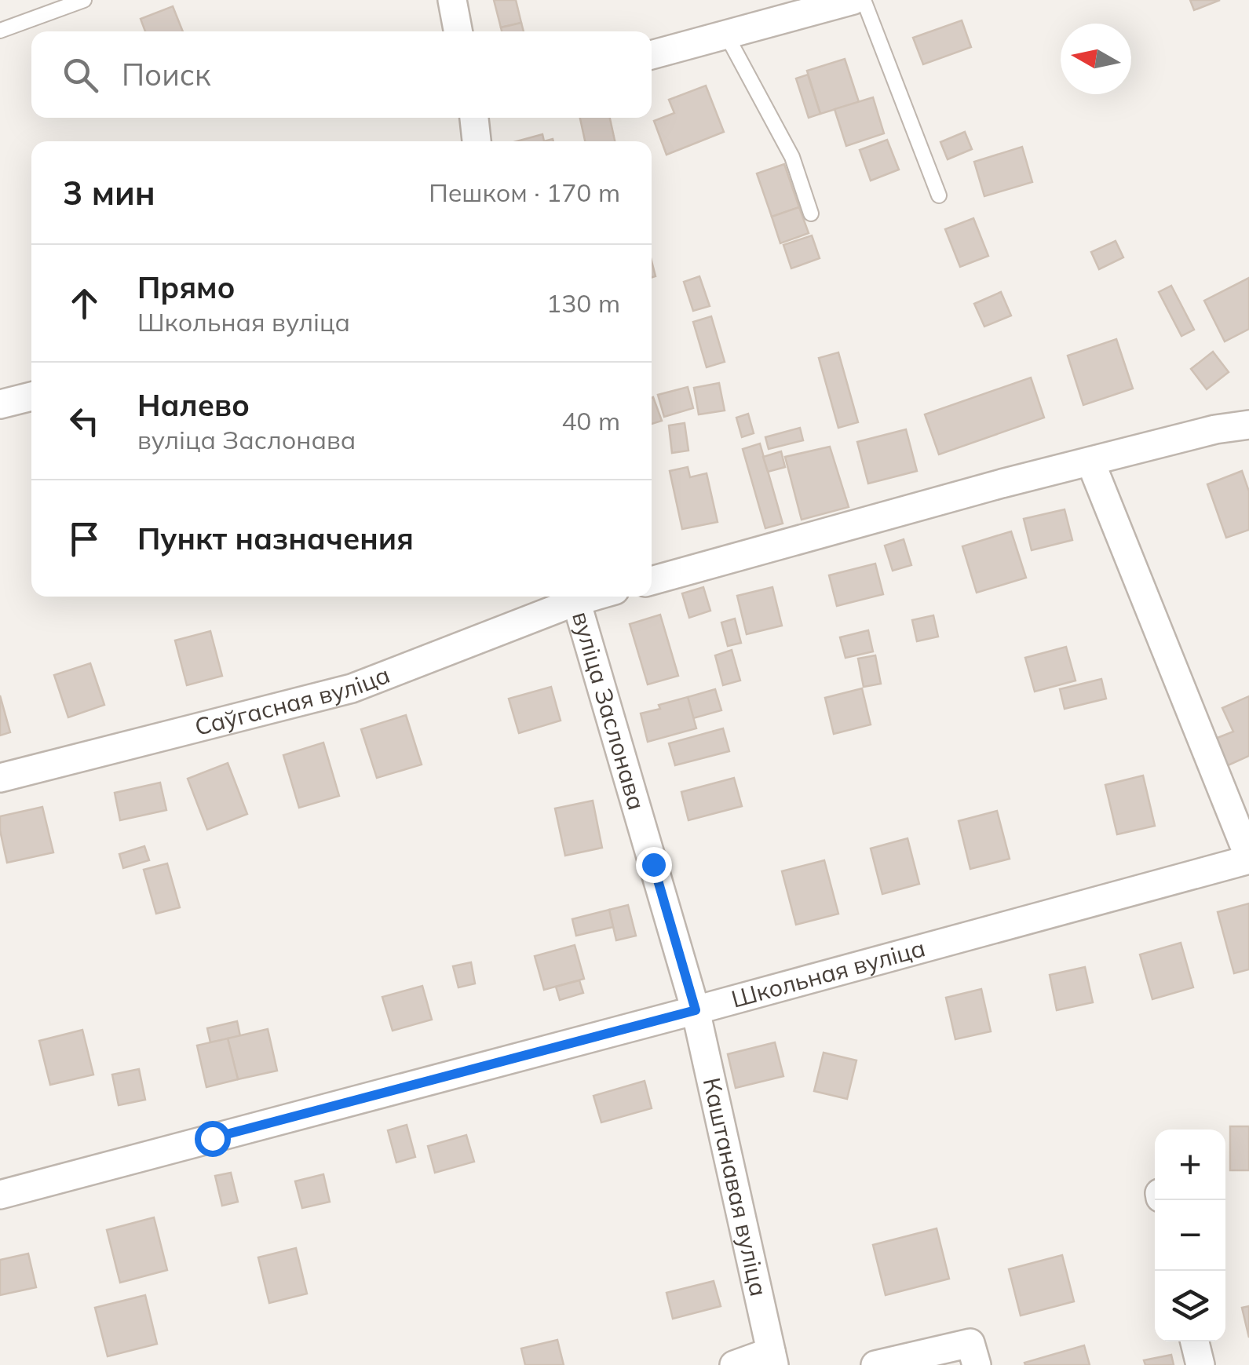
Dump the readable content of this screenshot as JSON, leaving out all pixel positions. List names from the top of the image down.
{
  "streets": {
    "street": [
      "Саўгасная вуліца",
      "вуліца Заслонава",
      "Школьная вуліца",
      "Каштанавая вуліца"
    ]
  },
  "crossings": [
    ["вуліца Заслонава", "Школьная вуліца"],
    ["вуліца Заслонава", "Каштанавая вуліца"],
    ["Школьная вуліца", "Каштанавая вуліца"]
  ],
  "north": "left",
  "page": {
    "search": "Поиск",
    "heading": ["3 мин", "Пешком · 170 m"],
    "list": [
      ["Прямо", "Школьная вуліца", "130 m"],
      ["Налево", "вуліца Заслонава", "40 m"],
      "Пункт назначения"
    ],
    "map_buttons": ["+", "−"]
  }
}
